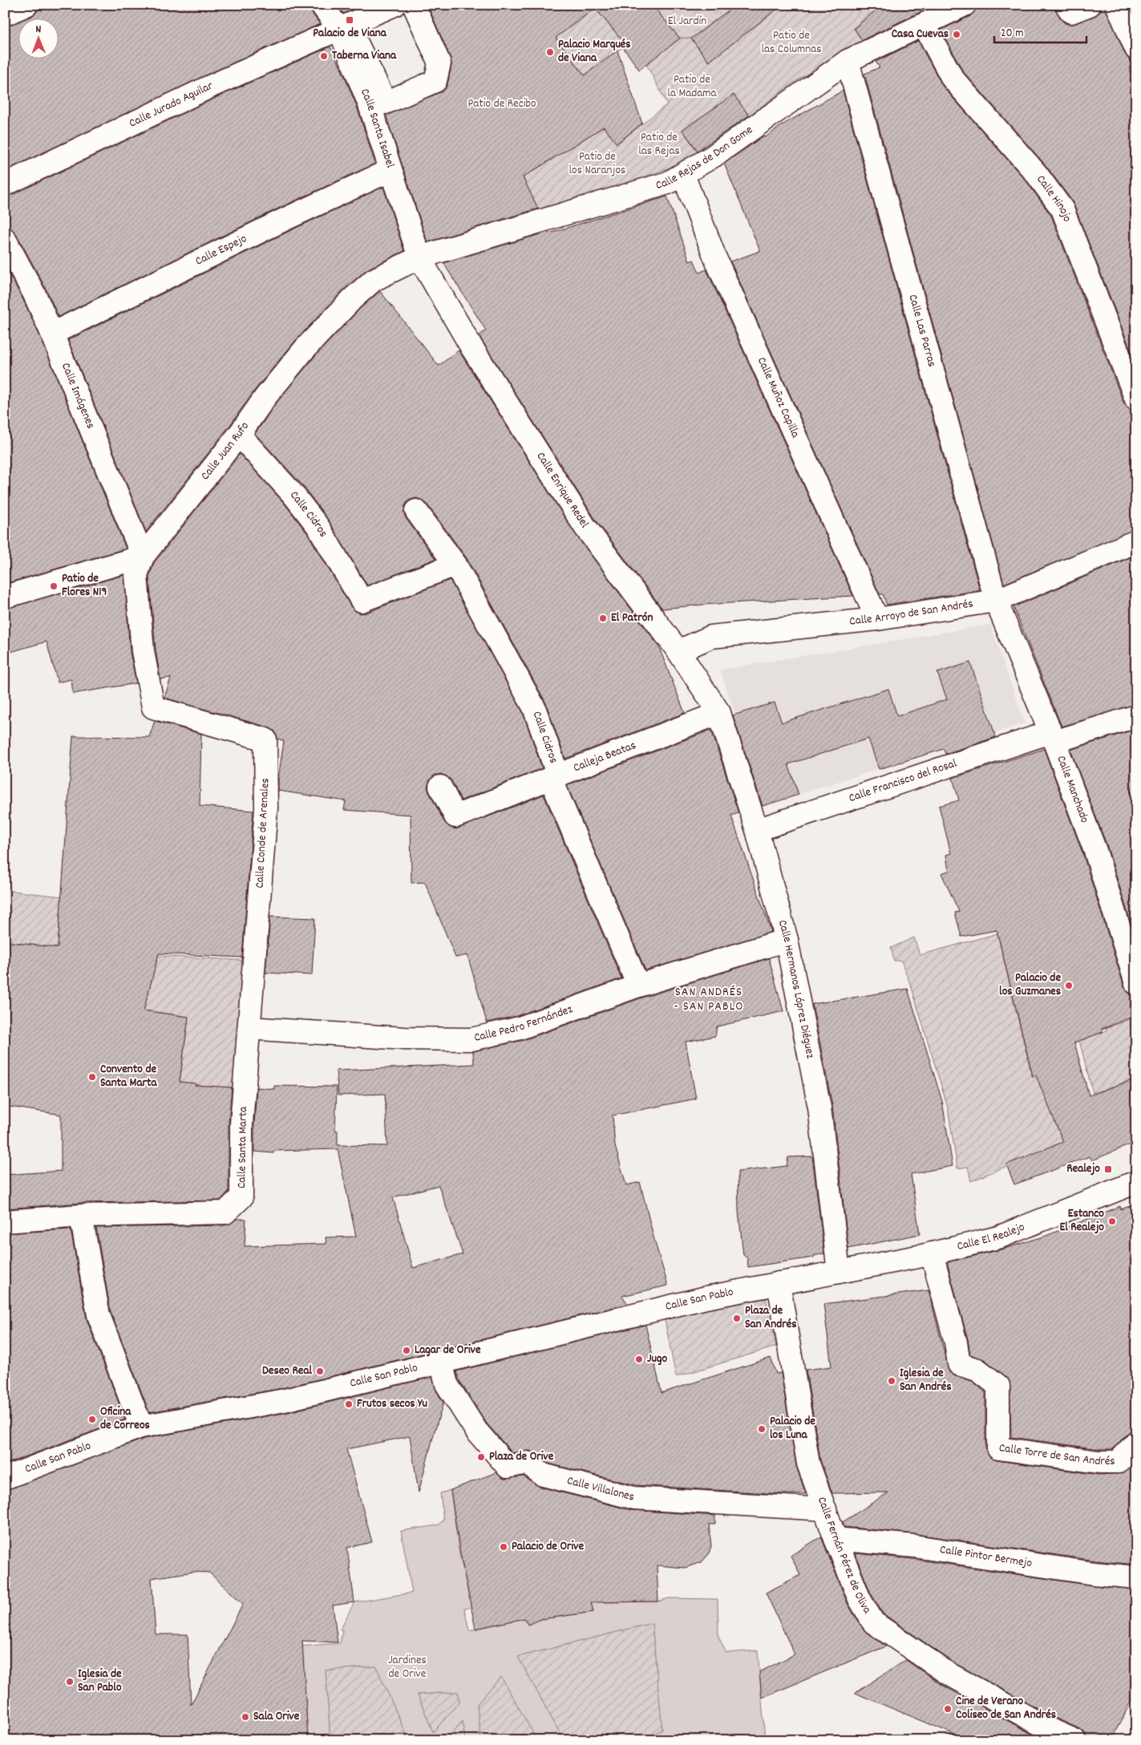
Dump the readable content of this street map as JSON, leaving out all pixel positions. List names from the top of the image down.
{
  "streets": {
    "street": [
      "Calle Jurado Aguilar",
      "Calle Santa Isabel",
      "Calle Rejas de Don Gome",
      "Calle Hinojo",
      "Calle Espejo",
      "Calle Las Parras",
      "Calle Imágenes",
      "Calle Muñoz Capilla",
      "Calle Juan Rufo",
      "Calle Enrique Redel",
      "Calle Cidros",
      "Calle Arroyo de San Andrés",
      "Calleja Beatas",
      "Calle Francisco del Rosal",
      "Calle Manchado",
      "Calle Conde de Arenales",
      "Calle Hermanos Lóprez Diéguez",
      "Calle Pedro Fernández",
      "Calle Santa Marta",
      "Calle El Realejo",
      "Calle San Pablo",
      "Calle Torre de San Andrés",
      "Calle Villalones",
      "Calle Fernán Pérez de Oliva",
      "Calle Pintor Bermejo"
    ]
  },
  "crossings": [
    ["Calle Jurado Aguilar", "Calle Santa Isabel"],
    ["Calle Santa Isabel", "Calle Rejas de Don Gome"],
    ["Calle Santa Isabel", "Calle Espejo"],
    ["Calle Santa Isabel", "Calle Juan Rufo"],
    ["Calle Santa Isabel", "Calle Enrique Redel"],
    ["Calle Rejas de Don Gome", "Calle Hinojo"],
    ["Calle Rejas de Don Gome", "Calle Las Parras"],
    ["Calle Rejas de Don Gome", "Calle Muñoz Capilla"],
    ["Calle Rejas de Don Gome", "Calle Juan Rufo"],
    ["Calle Rejas de Don Gome", "Calle Enrique Redel"],
    ["Calle Espejo", "Calle Imágenes"],
    ["Calle Las Parras", "Calle Arroyo de San Andrés"],
    ["Calle Las Parras", "Calle Manchado"],
    ["Calle Imágenes", "Calle Juan Rufo"],
    ["Calle Imágenes", "Calle Conde de Arenales"],
    ["Calle Muñoz Capilla", "Calle Arroyo de San Andrés"],
    ["Calle Juan Rufo", "Calle Enrique Redel"],
    ["Calle Juan Rufo", "Calle Cidros"],
    ["Calle Juan Rufo", "Calle Conde de Arenales"],
    ["Calle Enrique Redel", "Calle Arroyo de San Andrés"],
    ["Calle Enrique Redel", "Calleja Beatas"],
    ["Calle Enrique Redel", "Calle Hermanos Lóprez Diéguez"],
    ["Calle Cidros", "Calleja Beatas"],
    ["Calle Cidros", "Calle Pedro Fernández"],
    ["Calle Arroyo de San Andrés", "Calle Manchado"],
    ["Calleja Beatas", "Calle Hermanos Lóprez Diéguez"],
    ["Calle Francisco del Rosal", "Calle Manchado"],
    ["Calle Francisco del Rosal", "Calle Hermanos Lóprez Diéguez"],
    ["Calle Conde de Arenales", "Calle Pedro Fernández"],
    ["Calle Conde de Arenales", "Calle Santa Marta"],
    ["Calle Hermanos Lóprez Diéguez", "Calle Pedro Fernández"],
    ["Calle Hermanos Lóprez Diéguez", "Calle El Realejo"],
    ["Calle Hermanos Lóprez Diéguez", "Calle San Pablo"],
    ["Calle Pedro Fernández", "Calle Santa Marta"],
    ["Calle El Realejo", "Calle San Pablo"],
    ["Calle El Realejo", "Calle Torre de San Andrés"],
    ["Calle San Pablo", "Calle Villalones"],
    ["Calle San Pablo", "Calle Fernán Pérez de Oliva"],
    ["Calle Villalones", "Calle Fernán Pérez de Oliva"],
    ["Calle Fernán Pérez de Oliva", "Calle Pintor Bermejo"]
  ],
  "districts": ["SAN ANDRÉS - SAN PABLO"],
  "parks": [
    "El Jardín",
    "Patio de las Columnas",
    "Patio de la Madama",
    "Patio de Recibo",
    "Patio de las Rejas",
    "Patio de los Naranjos",
    "Jardines de Orive"
  ],
  "places": {
    "transit": ["Palacio de Viana", "Realejo"],
    "other": [
      "Casa Cuevas",
      "Palacio Marqués de Viana",
      "Taberna Viana",
      "Patio de Flores N19",
      "El Patrón",
      "Palacio de los Guzmanes",
      "Convento de Santa Marta",
      "Estanco El Realejo",
      "Plaza de San Andrés",
      "Lagar de Orive",
      "Jugo",
      "Deseo Real",
      "Iglesia de San Andrés",
      "Frutos secos Yu",
      "Oficina de Correos",
      "Palacio de los Luna",
      "Plaza de Orive",
      "Palacio de Orive",
      "Iglesia de San Pablo",
      "Cine de Verano Coliseo de San Andrés",
      "Sala Orive"
    ]
  },
  "scale_bar": "20 m",
  "north": "top"
}
